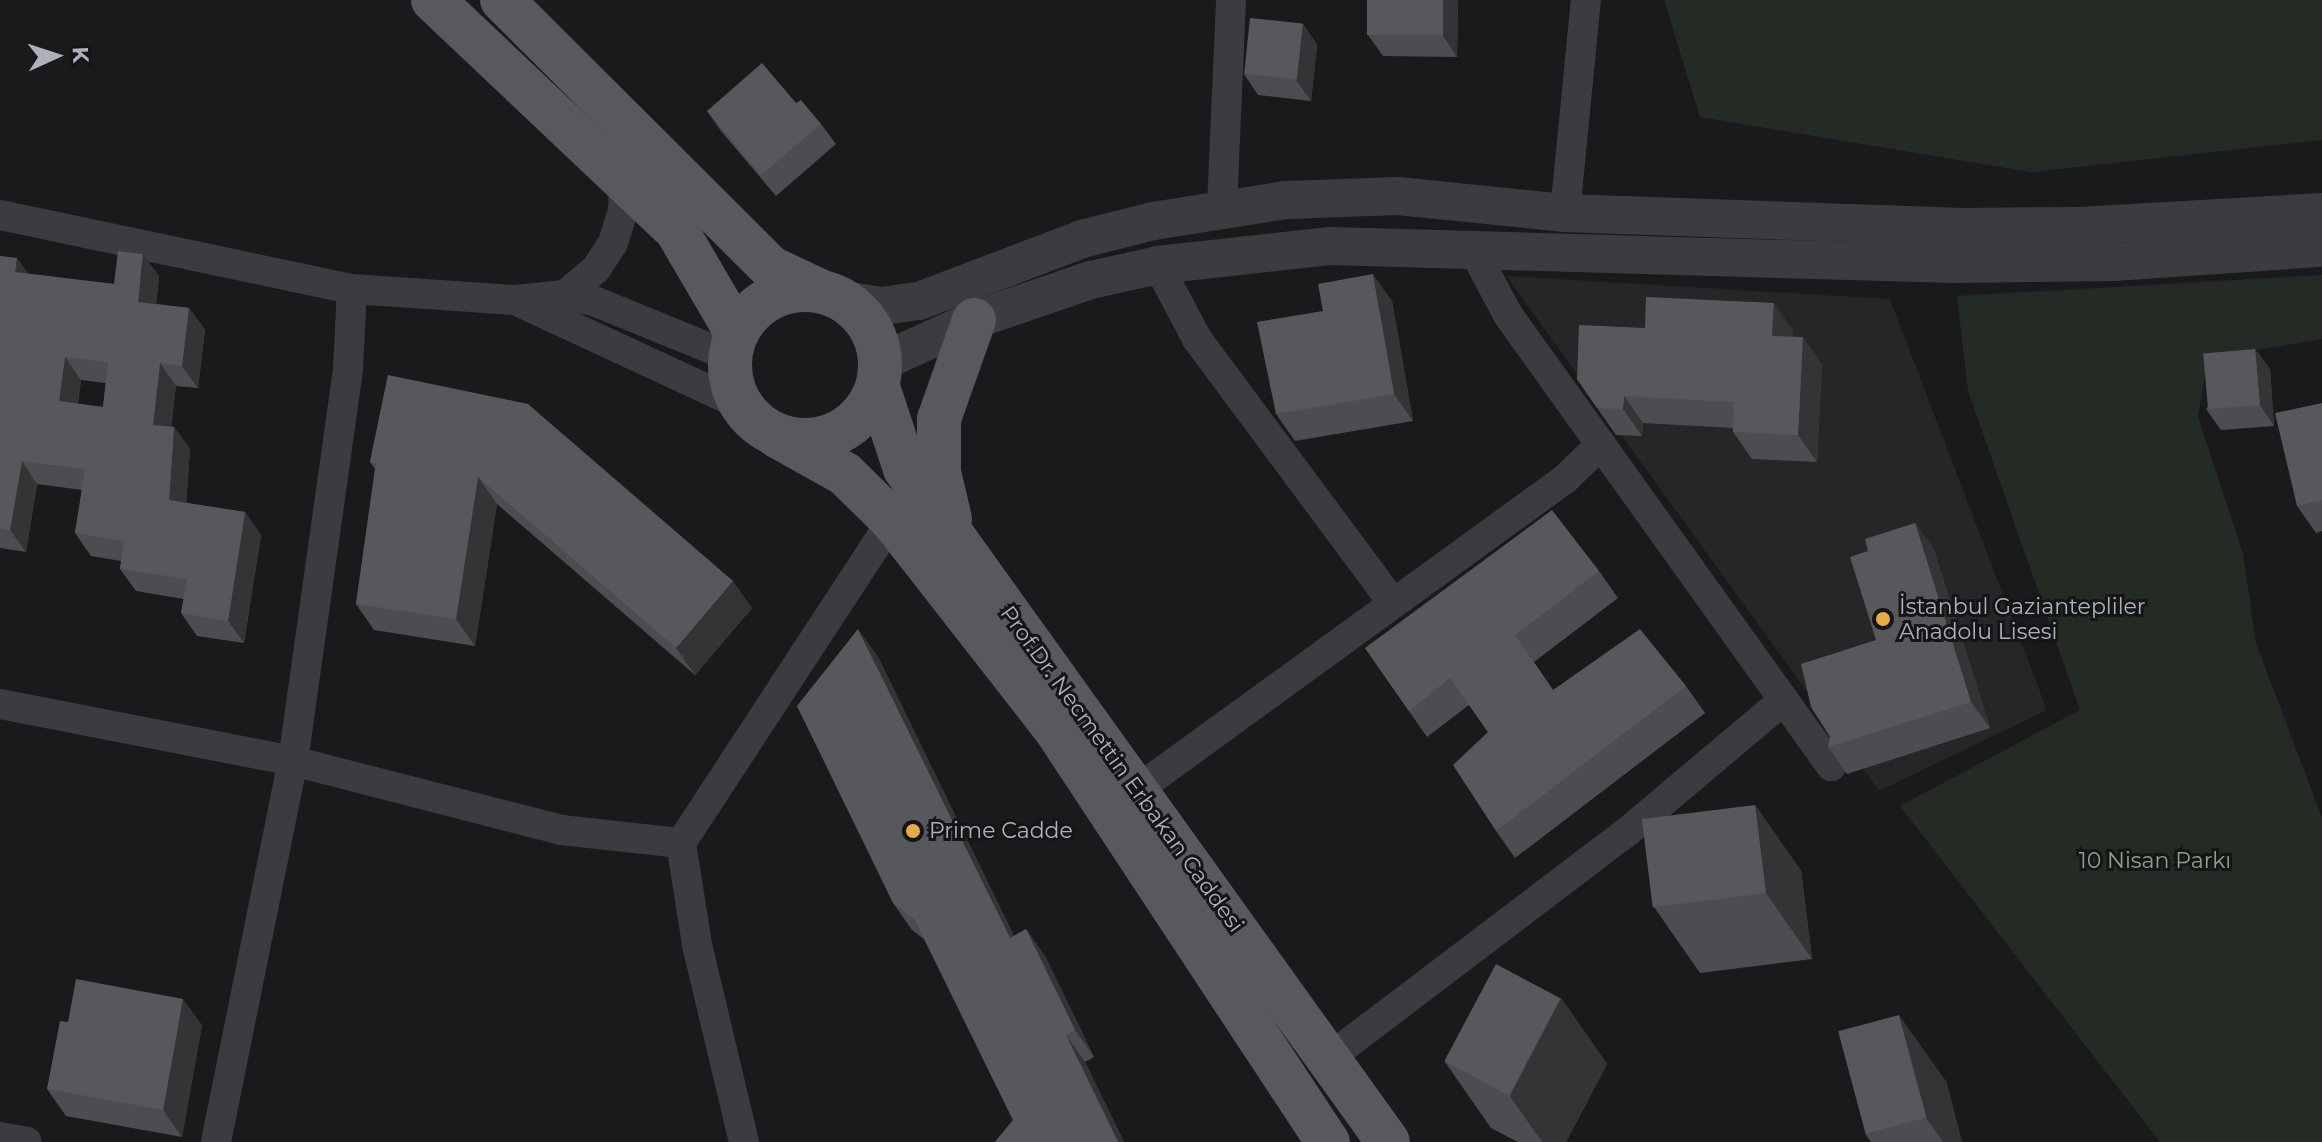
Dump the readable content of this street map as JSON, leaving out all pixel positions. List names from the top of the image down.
{
  "streets": {
    "main road": ["Prof.Dr. Necmettin Erbakan Caddesi"]
  },
  "parks": ["10 Nisan Parkı"],
  "places": ["İstanbul Gaziantepliler Anadolu Lisesi", "Prime Cadde"],
  "north": "right"
}
